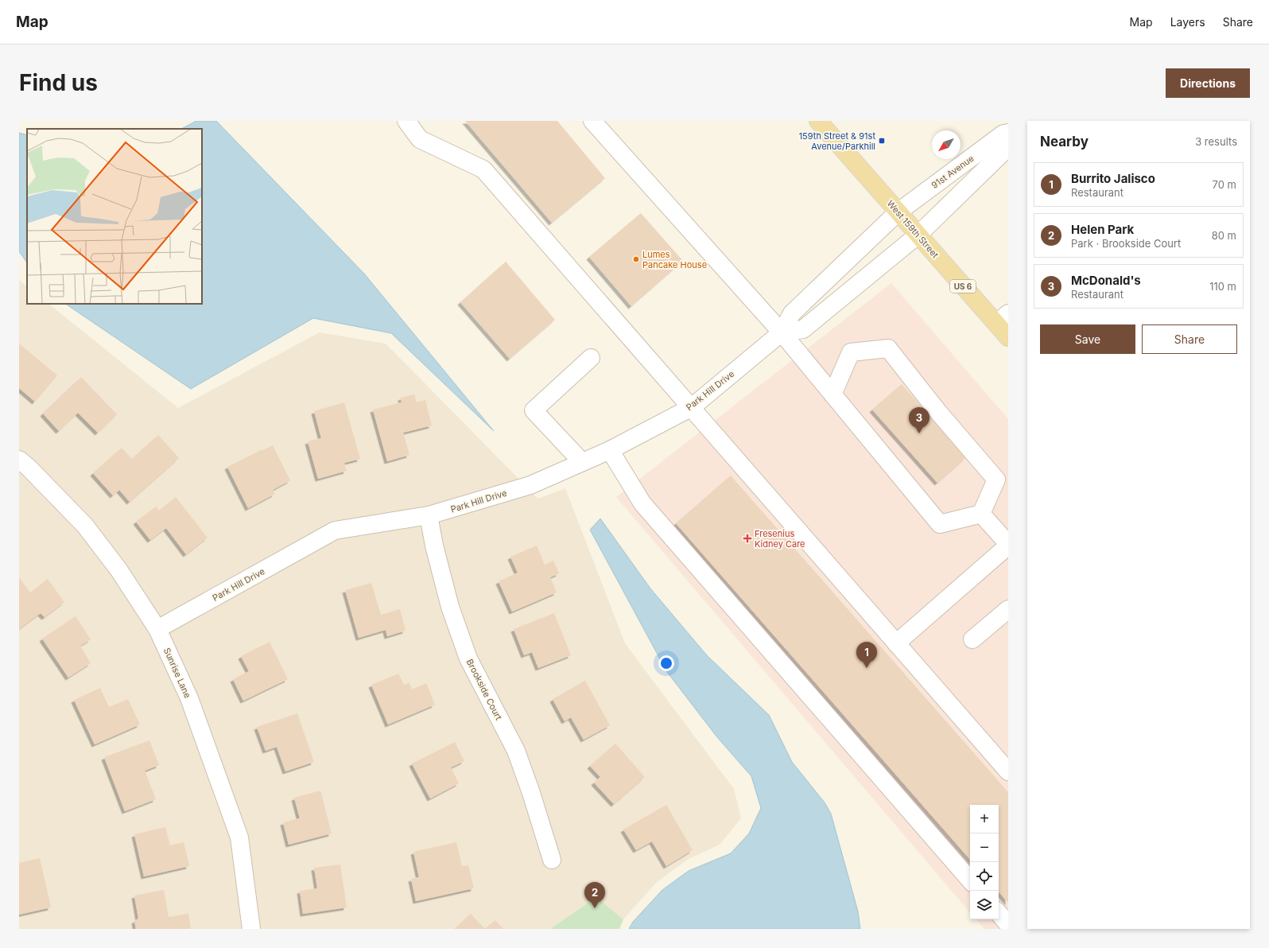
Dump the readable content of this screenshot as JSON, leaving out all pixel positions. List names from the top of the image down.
{
  "streets": {
    "main road": ["West 159th Street", "US 6"],
    "street": [
      "91st Avenue",
      "Park Hill Drive",
      "Sunrise Lane",
      "Brookside Court"
    ]
  },
  "crossings": [
    ["91st Avenue", "West 159th Street"],
    ["91st Avenue", "Park Hill Drive"],
    ["West 159th Street", "Park Hill Drive"],
    ["Park Hill Drive", "Sunrise Lane"],
    ["Park Hill Drive", "Brookside Court"]
  ],
  "places": {
    "transit": ["159th Street & 91st Avenue/Parkhill"],
    "other": ["Lumes Pancake House"],
    "health": ["Fresenius Kidney Care"]
  },
  "north": "bottom left",
  "page": {
    "header": "Map",
    "nav": ["Map", "Layers", "Share"],
    "buttons": [
      "Directions",
      ["Save", "Share"]
    ],
    "title": "Find us",
    "heading": ["Nearby", "3 results"],
    "list": [
      {
        "mark": "1",
        "name": "Burrito Jalisco",
        "note": "Restaurant",
        "value": "70 m"
      },
      {
        "mark": "2",
        "name": "Helen Park",
        "note": "Park · Brookside Court",
        "value": "80 m"
      },
      {
        "mark": "3",
        "name": "McDonald's",
        "note": "Restaurant",
        "value": "110 m"
      }
    ],
    "pins": ["3", "1", "2"],
    "map_buttons": ["+", "−"]
  }
}
